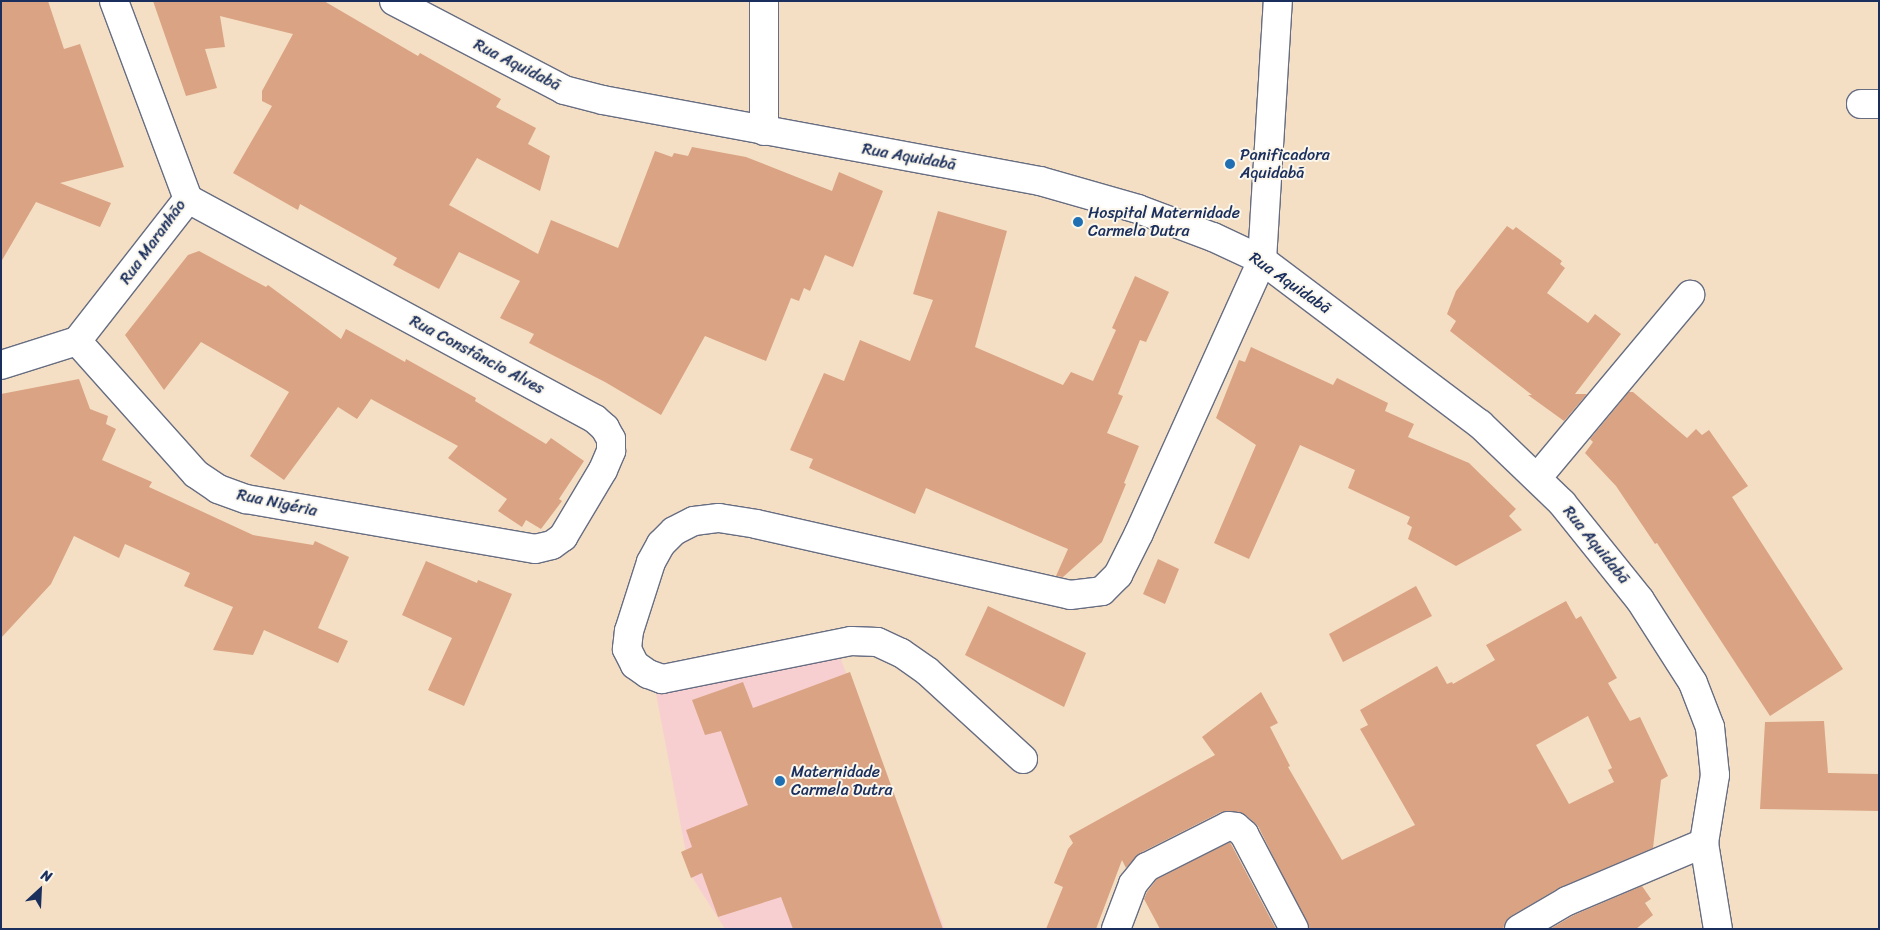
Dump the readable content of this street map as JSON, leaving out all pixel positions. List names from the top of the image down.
{
  "streets": {
    "street": [
      "Rua Aquidabã",
      "Rua Maranhão",
      "Rua Constâncio Alves",
      "Rua Nigéria"
    ]
  },
  "crossings": [
    ["Rua Maranhão", "Rua Constâncio Alves"],
    ["Rua Maranhão", "Rua Nigéria"],
    ["Rua Constâncio Alves", "Rua Nigéria"]
  ],
  "places": ["Panificadora Aquidabã", "Hospital Maternidade Carmela Dutra", "Maternidade Carmela Dutra"],
  "north": "top right"
}
